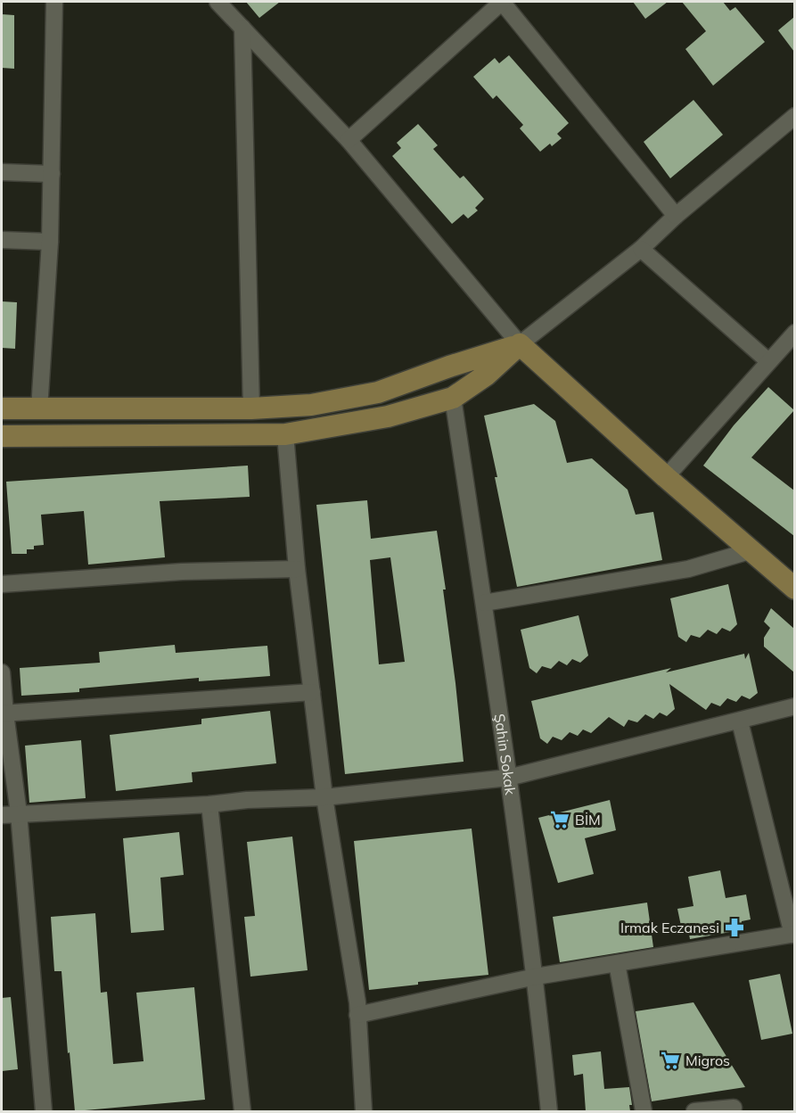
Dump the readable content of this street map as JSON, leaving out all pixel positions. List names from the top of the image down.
{
  "streets": {
    "street": ["Şahin Sokak"]
  },
  "places": {
    "supermarket": ["BİM", "Migros"],
    "pharmacy": ["Irmak Eczanesi"]
  }
}
